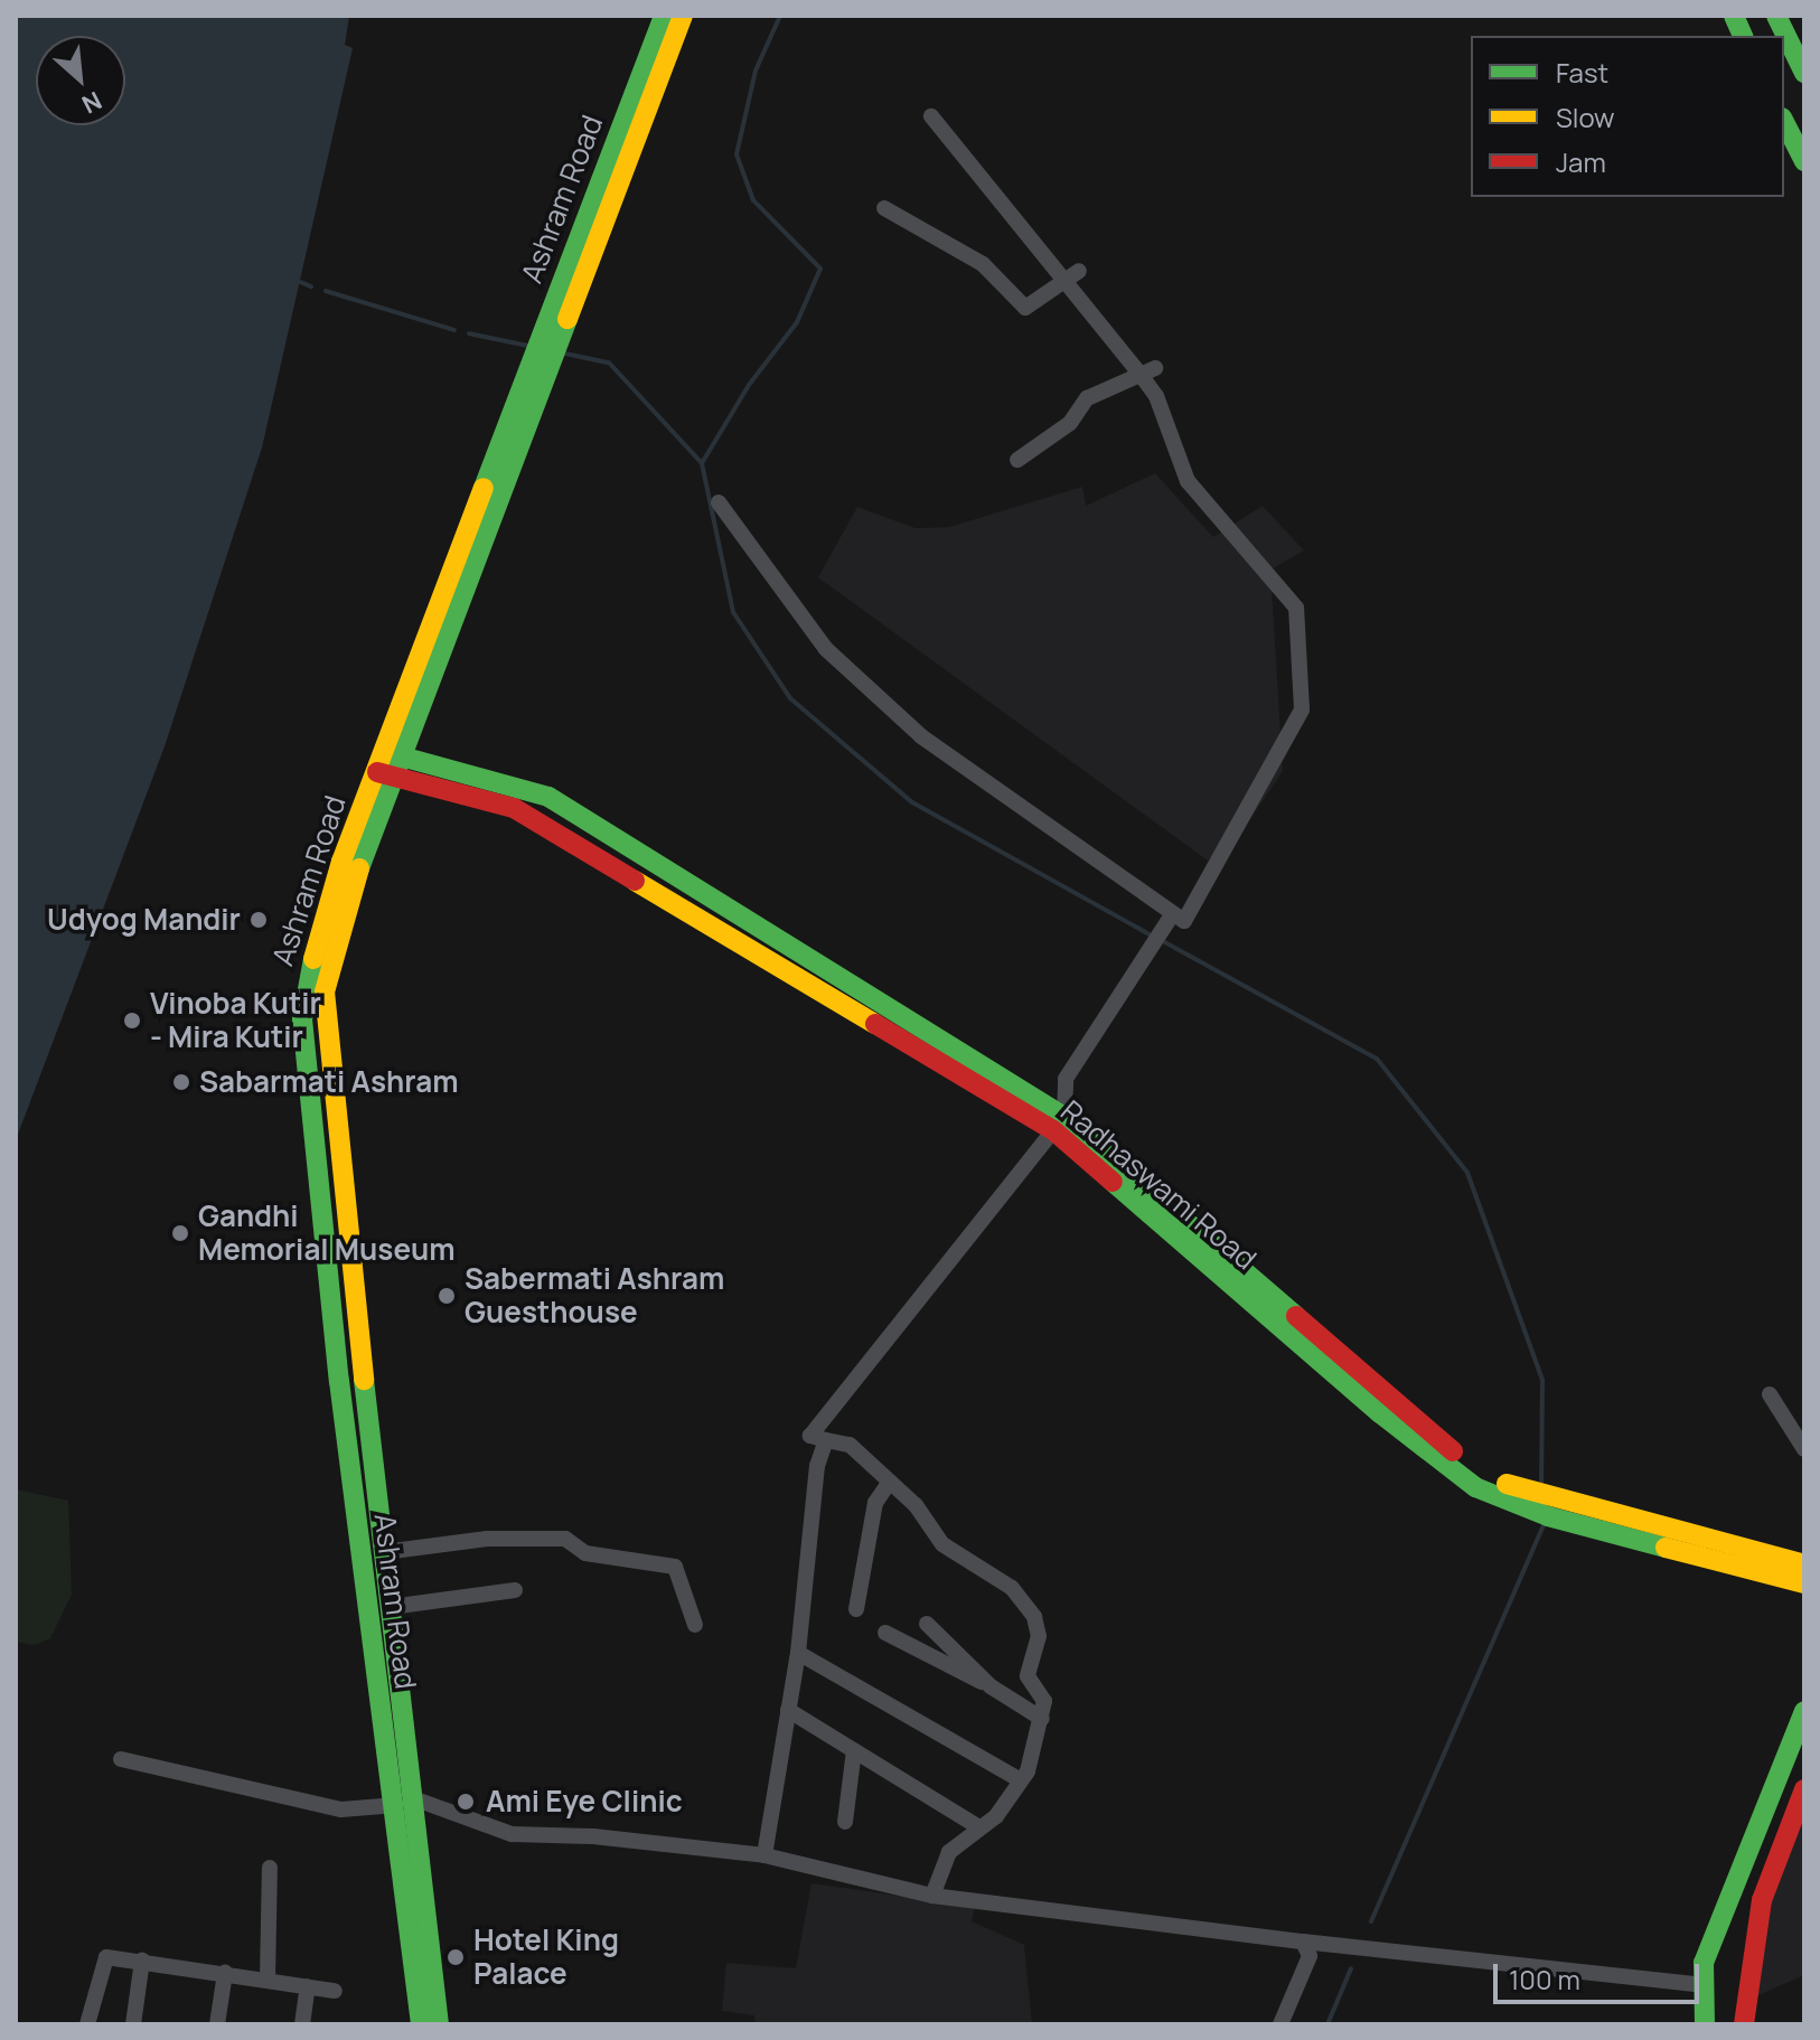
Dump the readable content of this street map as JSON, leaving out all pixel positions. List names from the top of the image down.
{
  "streets": {
    "main road": ["Ashram Road", "Radhaswami Road"]
  },
  "crossings": [
    ["Ashram Road", "Radhaswami Road"]
  ],
  "places": [
    "Udyog Mandir",
    "Vinoba Kutir - Mira Kutir",
    "Sabarmati Ashram",
    "Gandhi Memorial Museum",
    "Sabermati Ashram Guesthouse",
    "Ami Eye Clinic",
    "Hotel King Palace"
  ],
  "legend": ["Fast", "Slow", "Jam"],
  "scale_bar": "100 m",
  "north": "bottom right"
}
